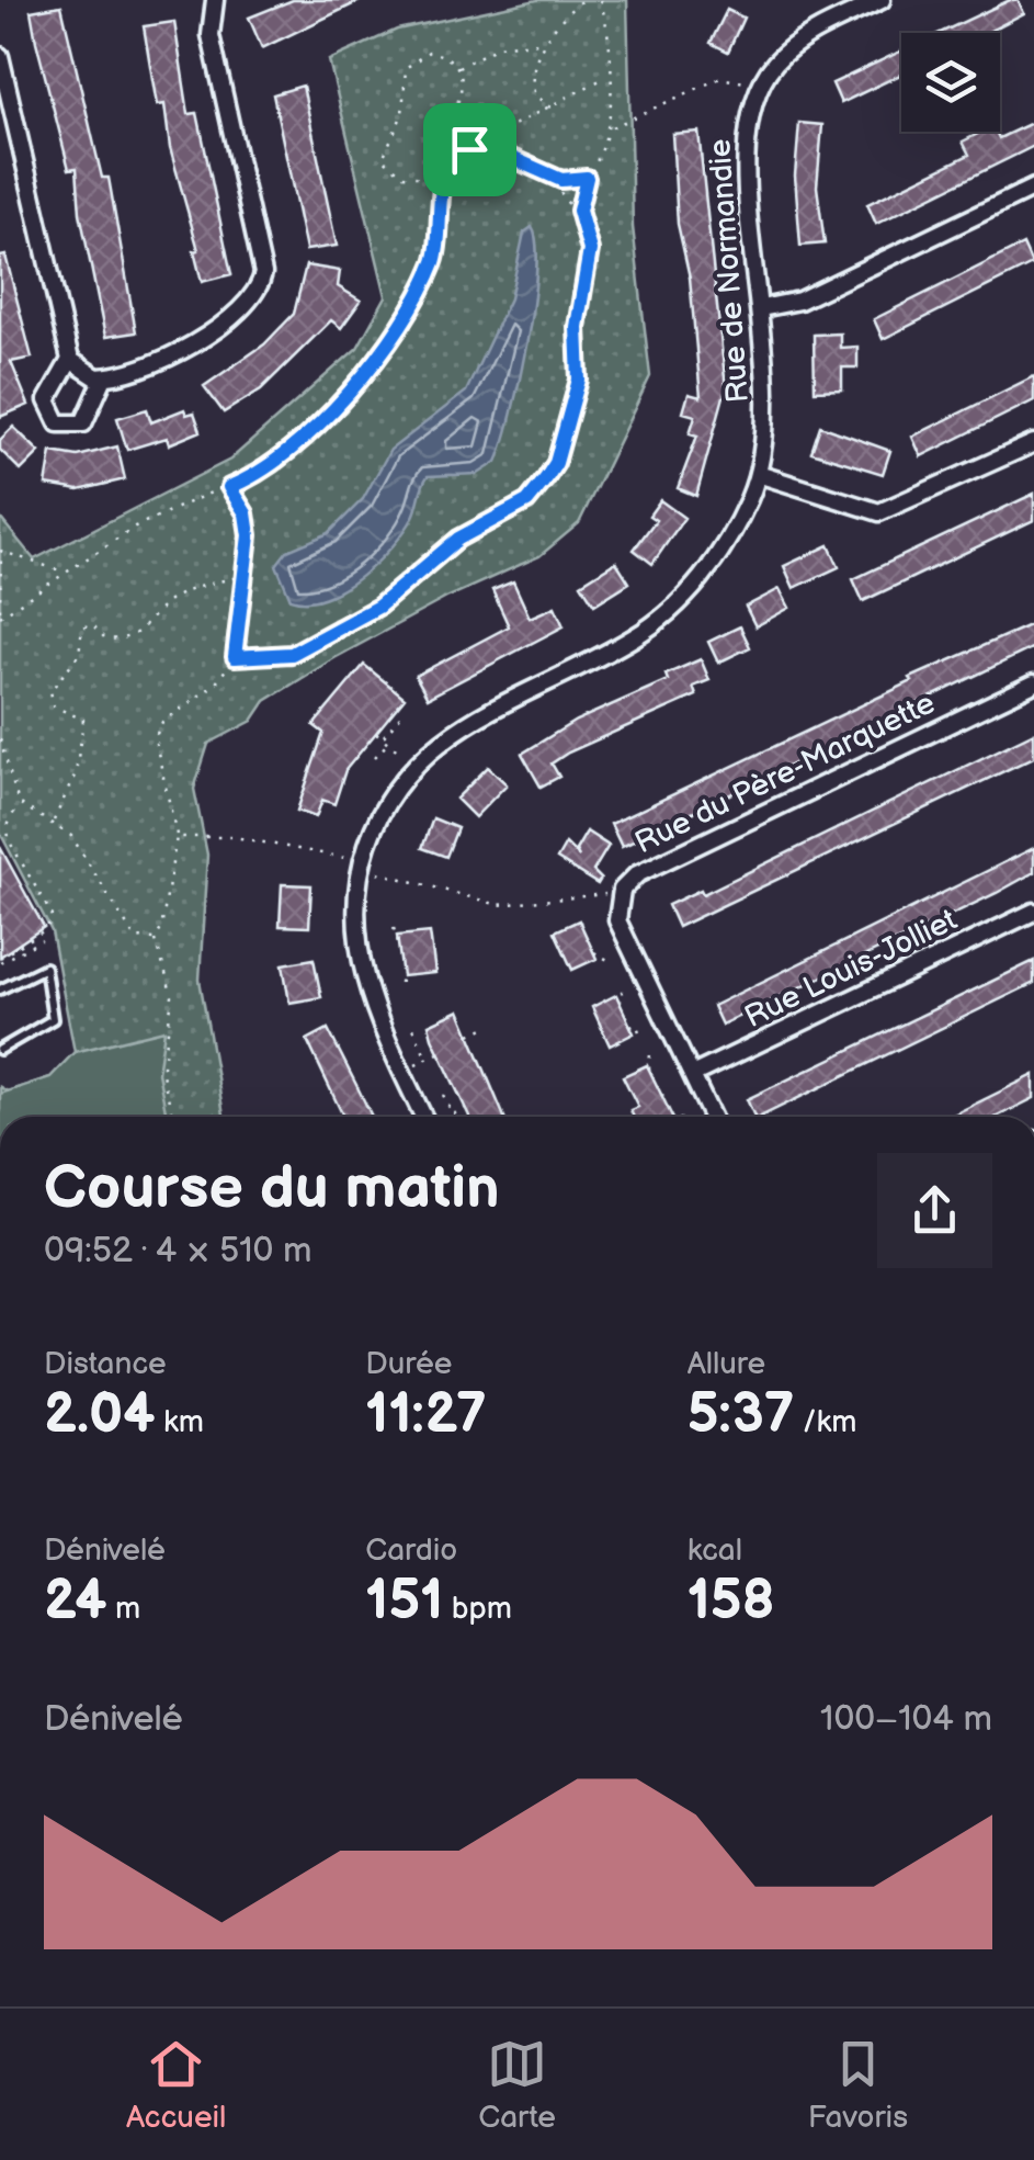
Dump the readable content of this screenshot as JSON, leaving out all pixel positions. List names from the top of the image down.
{
  "streets": {
    "street": ["Rue de Normandie", "Rue du Père-Marquette", "Rue Louis-Jolliet"]
  },
  "crossings": [
    ["Rue du Père-Marquette", "Rue Louis-Jolliet"]
  ],
  "page": {
    "heading": ["Course du matin", "09:52 · 4 × 510 m"],
    "stats": [
      ["Distance", "2.04 km"],
      ["Durée", "11:27"],
      ["Allure", "5:37 /km"],
      ["Dénivelé", "24 m"],
      ["Cardio", "151 bpm"],
      ["kcal", "158"]
    ],
    "chart": ["Dénivelé", "100–104 m"],
    "tabs": ["Accueil", "Carte", "Favoris"]
  }
}
